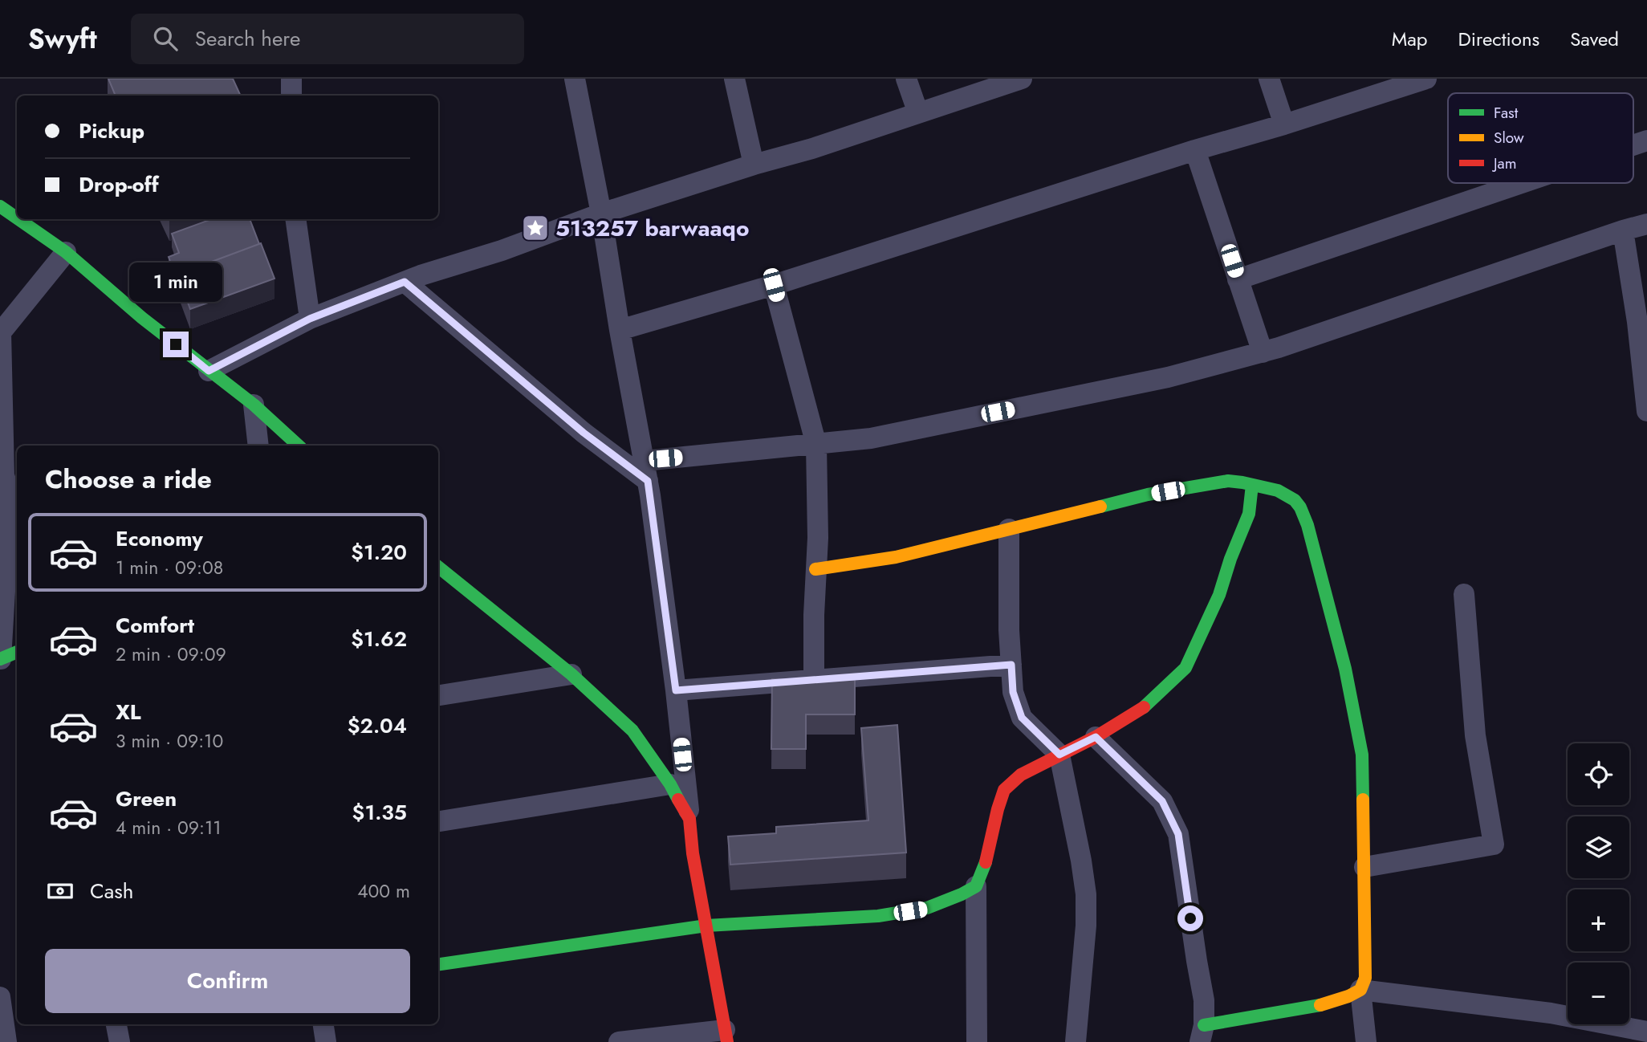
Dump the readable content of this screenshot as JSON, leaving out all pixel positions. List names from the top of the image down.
{
  "places": {
    "place": ["513257 barwaaqo"]
  },
  "legend": ["Fast", "Slow", "Jam"],
  "page": {
    "header": "Swyft",
    "search": "Search here",
    "nav": ["Map", "Directions", "Saved"],
    "banner": ["Pickup", "Drop-off"],
    "bubble": "1 min",
    "heading": "Choose a ride",
    "list": [
      {
        "name": "Economy",
        "note": "1 min · 09:08",
        "value": "$1.20"
      },
      {
        "name": "Comfort",
        "note": "2 min · 09:09",
        "value": "$1.62"
      },
      {
        "name": "XL",
        "note": "3 min · 09:10",
        "value": "$2.04"
      },
      {
        "name": "Green",
        "note": "4 min · 09:11",
        "value": "$1.35"
      }
    ],
    "map_buttons": ["+", "−"],
    "pay": ["Cash", "400 m"],
    "buttons": "Confirm"
  }
}
